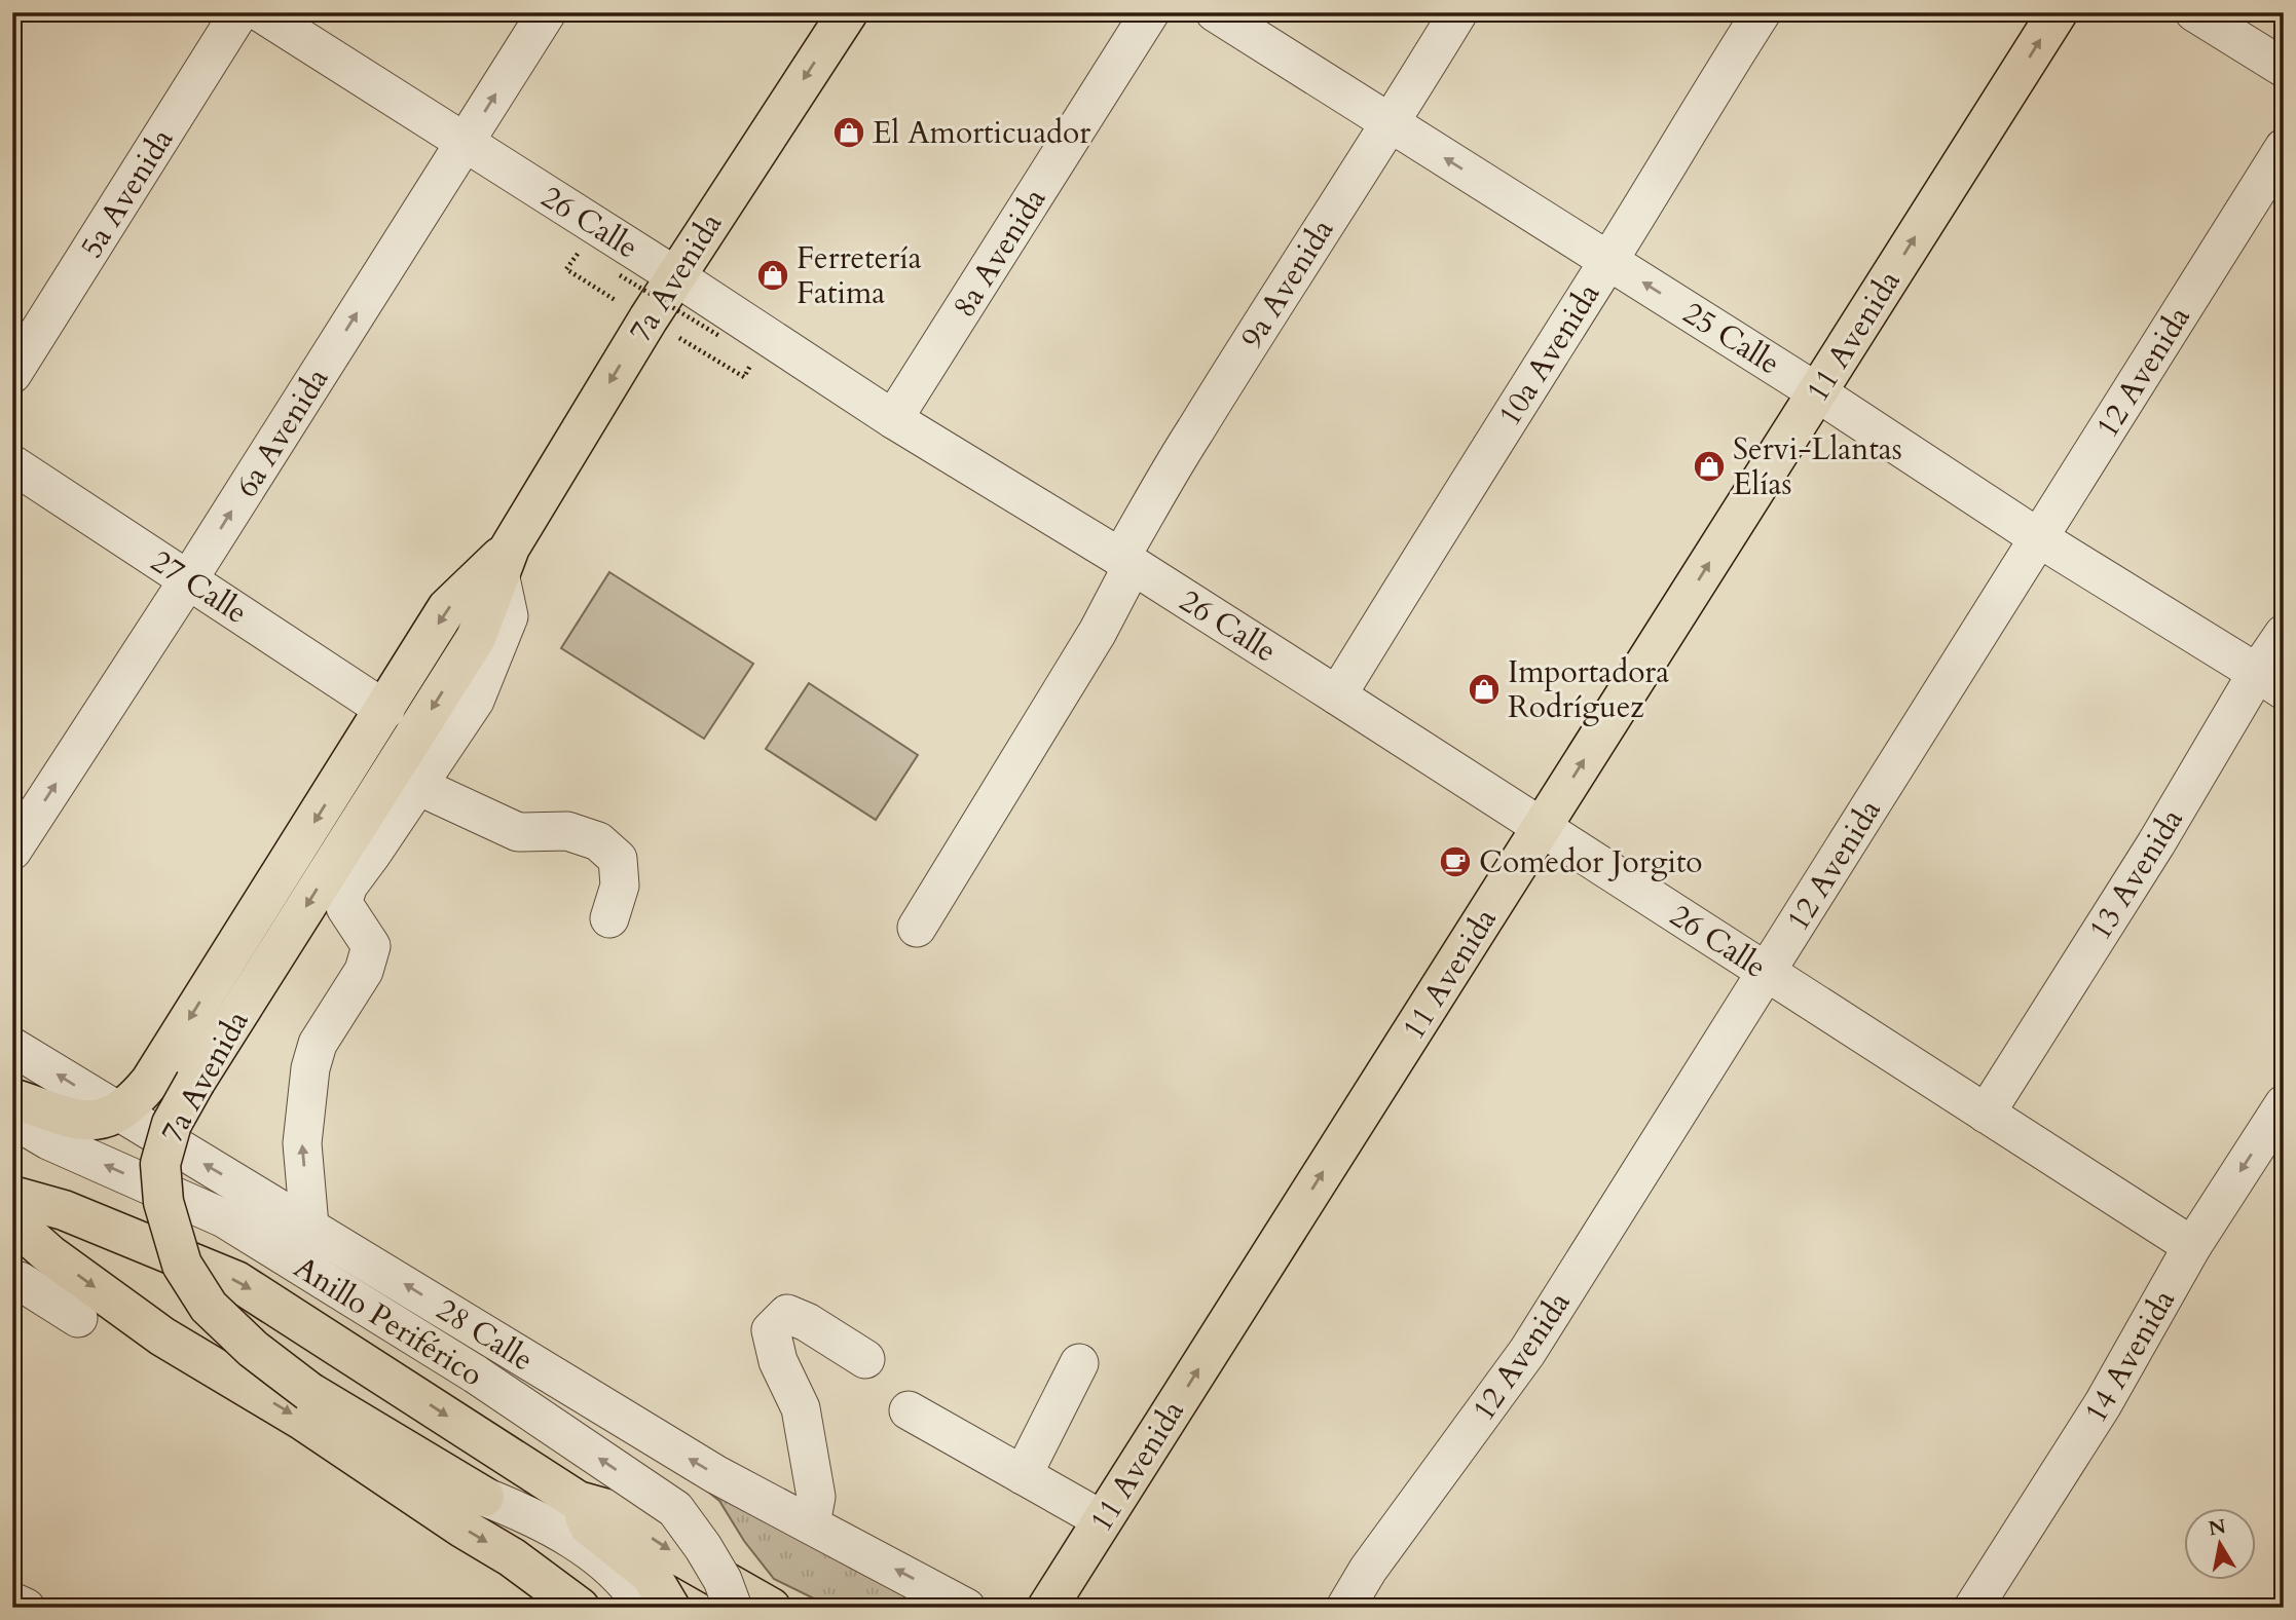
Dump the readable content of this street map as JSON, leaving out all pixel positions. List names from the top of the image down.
{
  "streets": {
    "main road": ["7a Avenida", "11 Avenida", "Anillo Periférico"],
    "street": [
      "5a Avenida",
      "26 Calle",
      "8a Avenida",
      "9a Avenida",
      "25 Calle",
      "10a Avenida",
      "12 Avenida",
      "6a Avenida",
      "27 Calle",
      "13 Avenida",
      "28 Calle",
      "14 Avenida"
    ]
  },
  "crossings": [
    ["26 Calle", "8a Avenida"],
    ["26 Calle", "7a Avenida"],
    ["26 Calle", "9a Avenida"],
    ["26 Calle", "11 Avenida"],
    ["26 Calle", "10a Avenida"],
    ["26 Calle", "12 Avenida"],
    ["26 Calle", "6a Avenida"],
    ["26 Calle", "13 Avenida"],
    ["26 Calle", "14 Avenida"],
    ["7a Avenida", "27 Calle"],
    ["7a Avenida", "28 Calle"],
    ["9a Avenida", "25 Calle"],
    ["11 Avenida", "25 Calle"],
    ["25 Calle", "10a Avenida"],
    ["25 Calle", "12 Avenida"],
    ["25 Calle", "13 Avenida"],
    ["6a Avenida", "27 Calle"]
  ],
  "one_way": [
    "7a Avenida",
    "11 Avenida",
    "25 Calle",
    "6a Avenida"
  ],
  "places": {
    "shop": [
      "El Amorticuador",
      "Ferretería Fatima",
      "Servi-Llantas Elías",
      "Importadora Rodríguez"
    ],
    "cafe": ["Comedor Jorgito"]
  },
  "north": "top"
}
